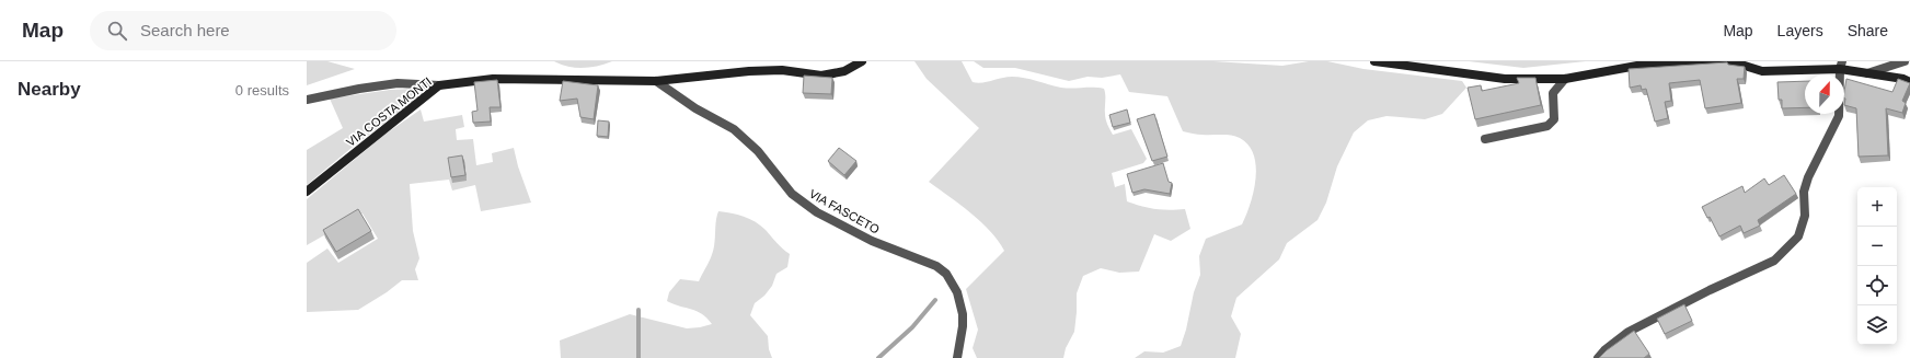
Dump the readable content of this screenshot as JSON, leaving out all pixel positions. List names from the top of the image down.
{
  "streets": {
    "street": ["VIA COSTA MONTI", "VIA FASCETO"]
  },
  "crossings": [
    ["VIA COSTA MONTI", "VIA FASCETO"]
  ],
  "north": "top",
  "page": {
    "header": "Map",
    "search": "Search here",
    "nav": ["Map", "Layers", "Share"],
    "heading": ["Nearby", "0 results"],
    "map_buttons": ["+", "−"]
  }
}
